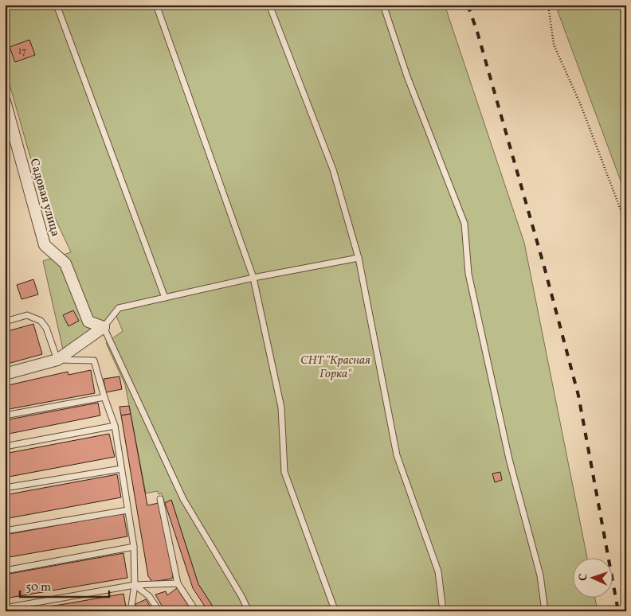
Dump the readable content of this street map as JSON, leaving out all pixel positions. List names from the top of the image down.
{
  "streets": {
    "street": ["Садовая улица"]
  },
  "parks": ["СНТ \"Красная Горка\""],
  "house_numbers": ["17"],
  "scale_bar": "50 m",
  "north": "left"
}
